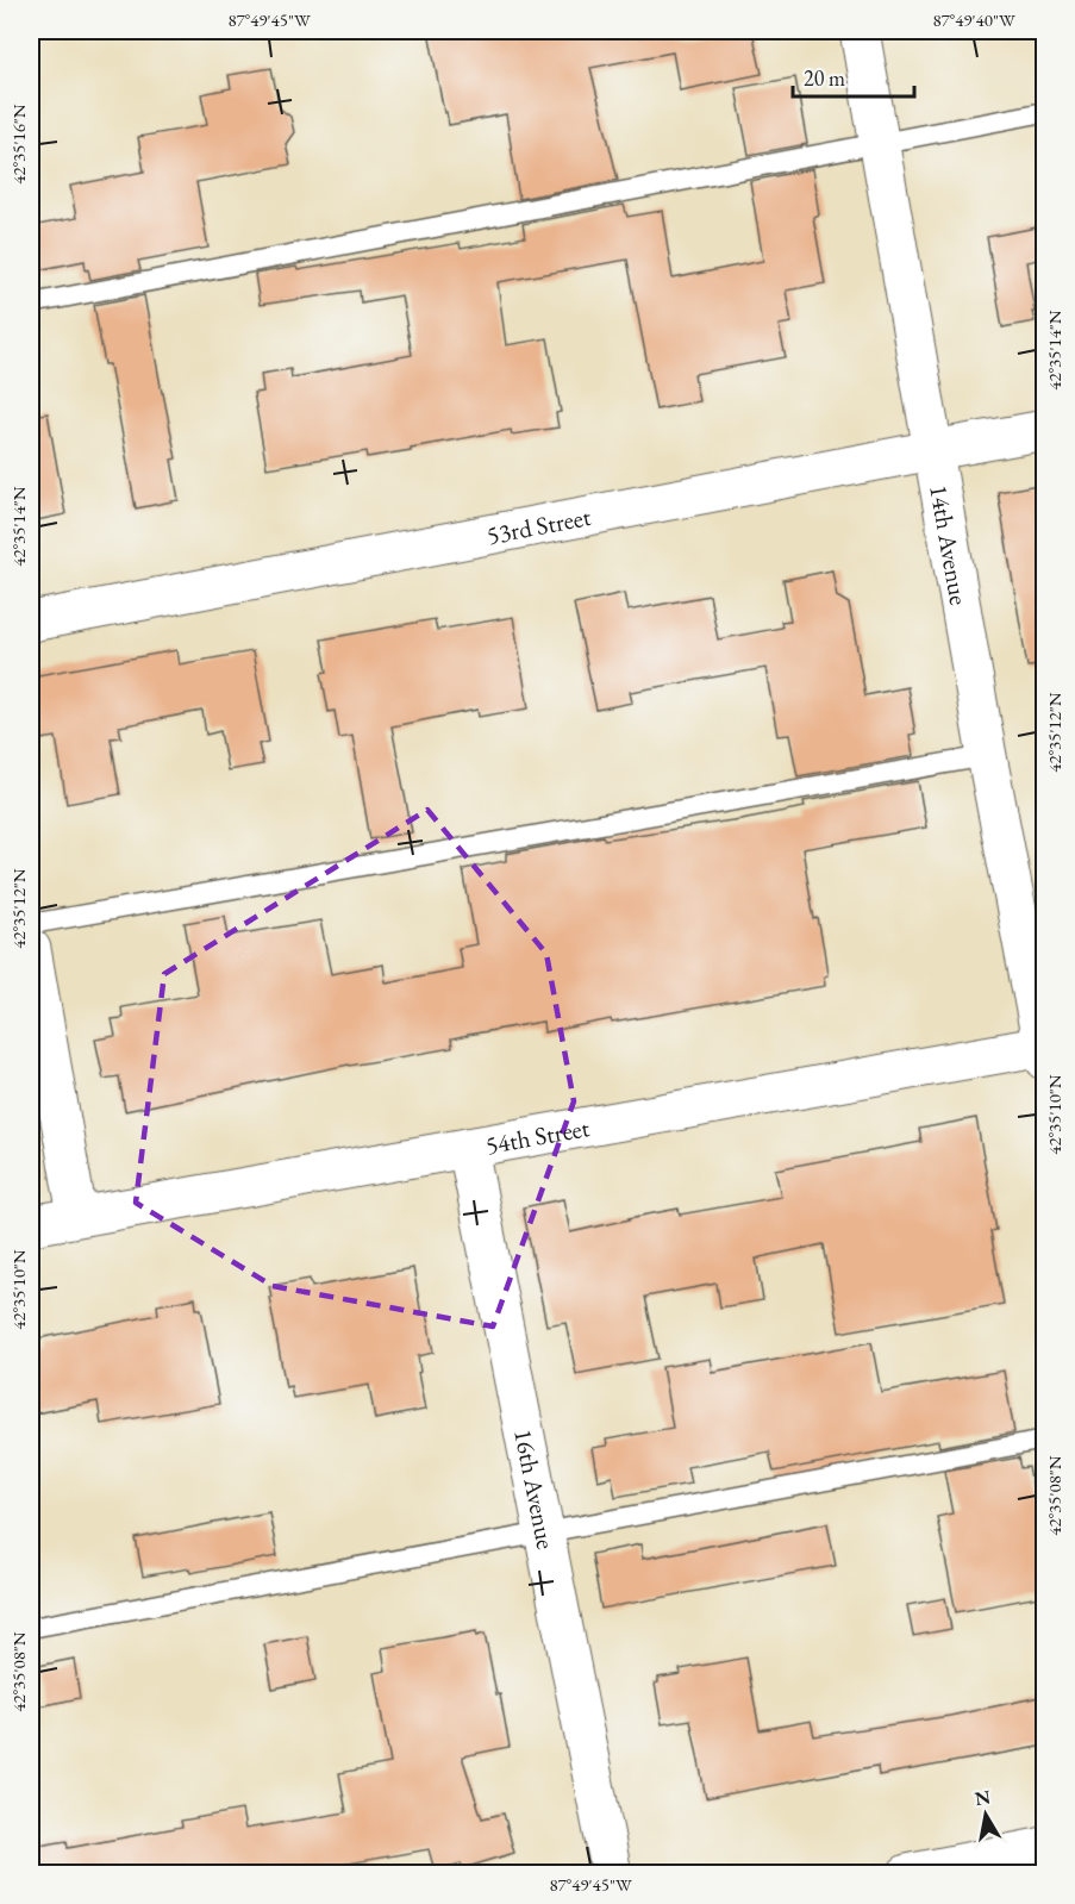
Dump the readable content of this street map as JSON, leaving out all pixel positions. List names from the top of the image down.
{
  "streets": {
    "street": [
      "53rd Street",
      "14th Avenue",
      "54th Street",
      "16th Avenue"
    ]
  },
  "crossings": [
    ["53rd Street", "14th Avenue"],
    ["14th Avenue", "54th Street"],
    ["54th Street", "16th Avenue"]
  ],
  "scale_bar": "20 m",
  "north": "top",
  "coordinates": [
    "87°49'45\"W",
    "87°49'40\"W",
    "42°35'16\"N",
    "42°35'14\"N",
    "42°35'12\"N",
    "42°35'10\"N",
    "42°35'08\"N"
  ]
}
